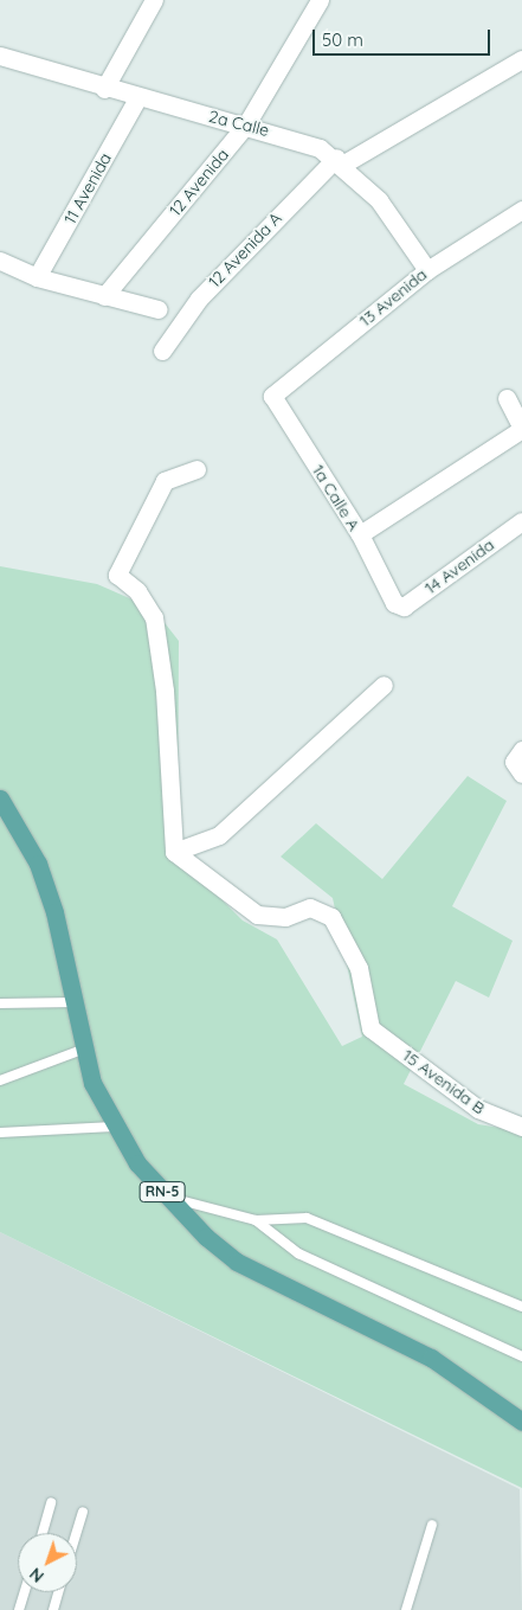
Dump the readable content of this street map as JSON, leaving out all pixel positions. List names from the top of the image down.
{
  "streets": {
    "main road": ["RN-5"],
    "street": [
      "2a Calle",
      "12 Avenida",
      "11 Avenida",
      "12 Avenida A",
      "13 Avenida",
      "1a Calle A",
      "14 Avenida",
      "15 Avenida B"
    ]
  },
  "crossings": [
    ["2a Calle", "12 Avenida"],
    ["2a Calle", "11 Avenida"],
    ["2a Calle", "12 Avenida A"],
    ["2a Calle", "13 Avenida"],
    ["13 Avenida", "1a Calle A"],
    ["1a Calle A", "14 Avenida"]
  ],
  "scale_bar": "50 m",
  "north": "bottom left"
}
